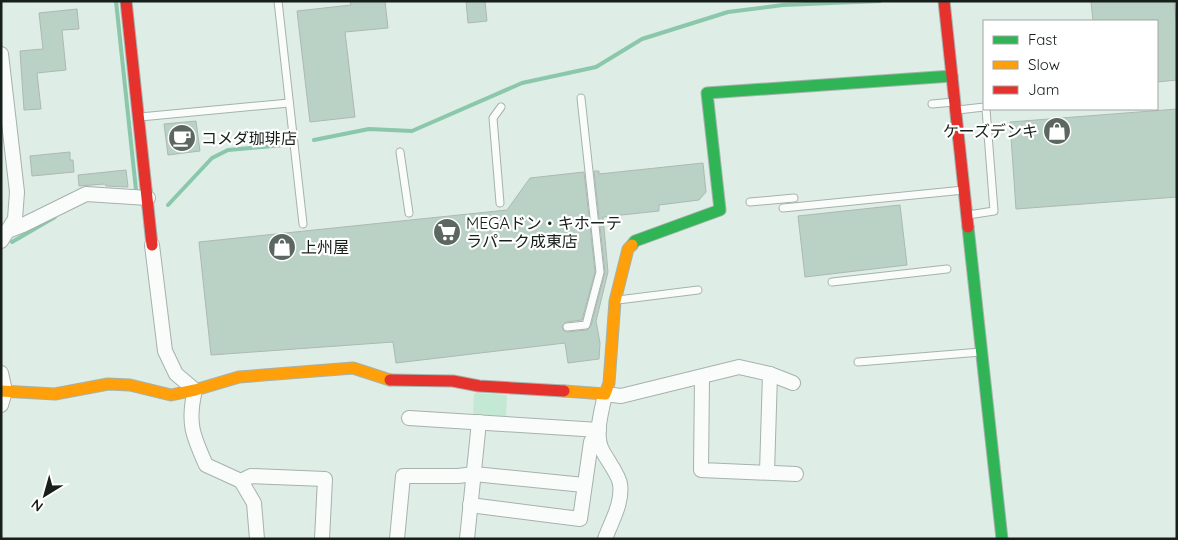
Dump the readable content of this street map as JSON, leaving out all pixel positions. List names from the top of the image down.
{
  "places": {
    "shop": ["ケーズデンキ", "上州屋"],
    "cafe": ["コメダ珈琲店"],
    "supermarket": ["MEGAドン・キホーテ ラパーク成東店"]
  },
  "legend": ["Fast", "Slow", "Jam"],
  "north": "bottom left"
}
